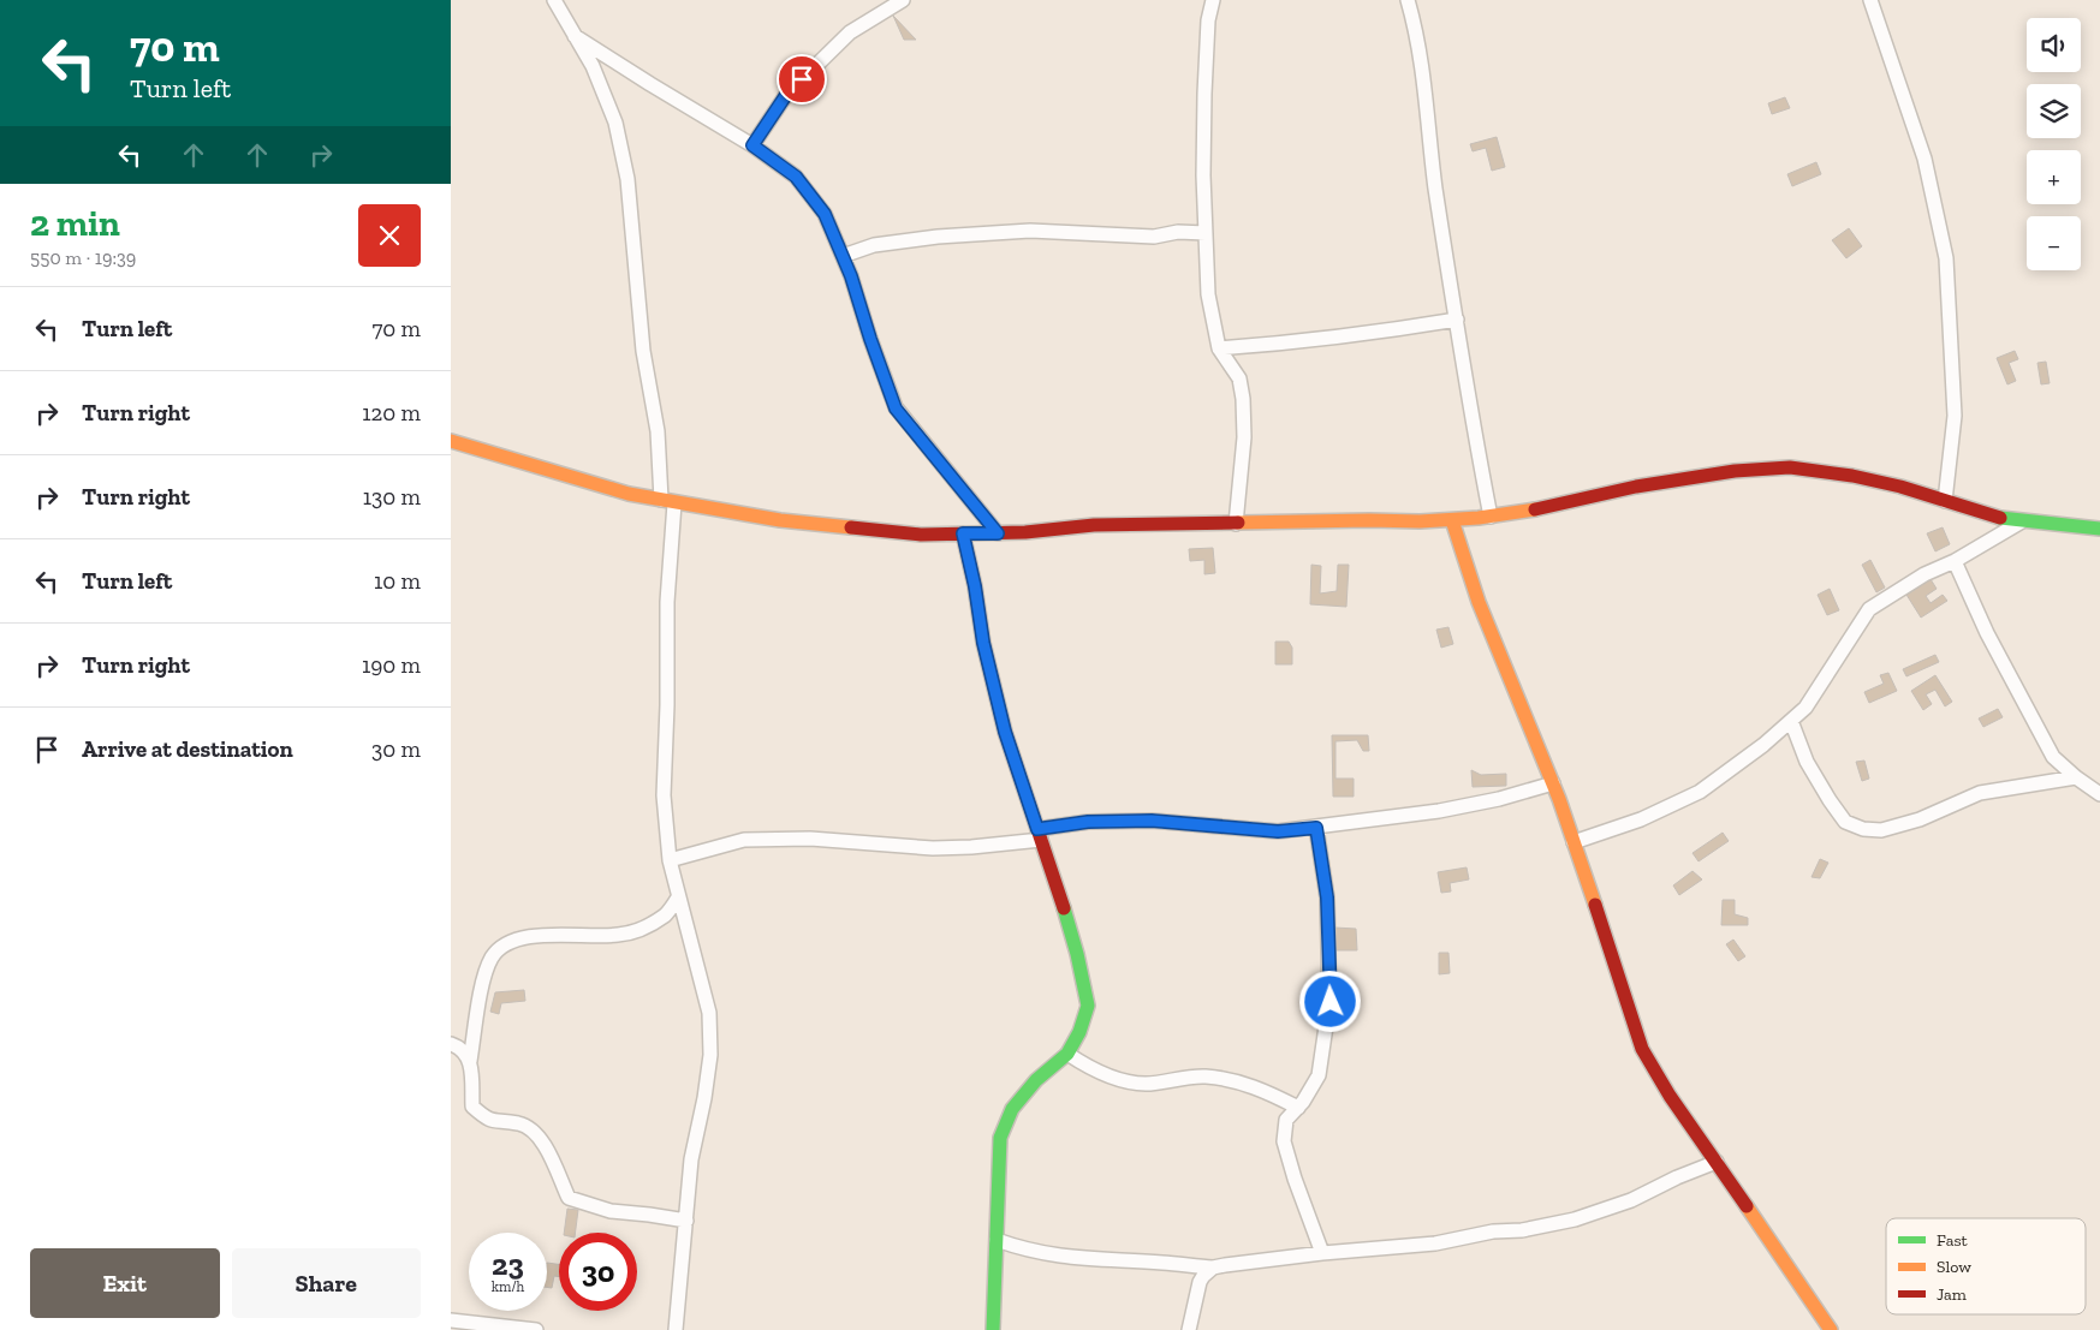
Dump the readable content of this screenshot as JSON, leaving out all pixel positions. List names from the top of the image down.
{
  "legend": ["Fast", "Slow", "Jam"],
  "page": {
    "turn": ["70 m", "Turn left"],
    "map_buttons": ["+", "−"],
    "heading": ["2 min", "550 m · 19:39"],
    "list": [
      {
        "name": "Turn left",
        "value": "70 m"
      },
      {
        "name": "Turn right",
        "value": "120 m"
      },
      {
        "name": "Turn right",
        "value": "130 m"
      },
      {
        "name": "Turn left",
        "value": "10 m"
      },
      {
        "name": "Turn right",
        "value": "190 m"
      },
      {
        "name": "Arrive at destination",
        "value": "30 m"
      }
    ],
    "speed": "23 km/h",
    "limit": "30",
    "buttons": ["Exit", "Share"]
  }
}
